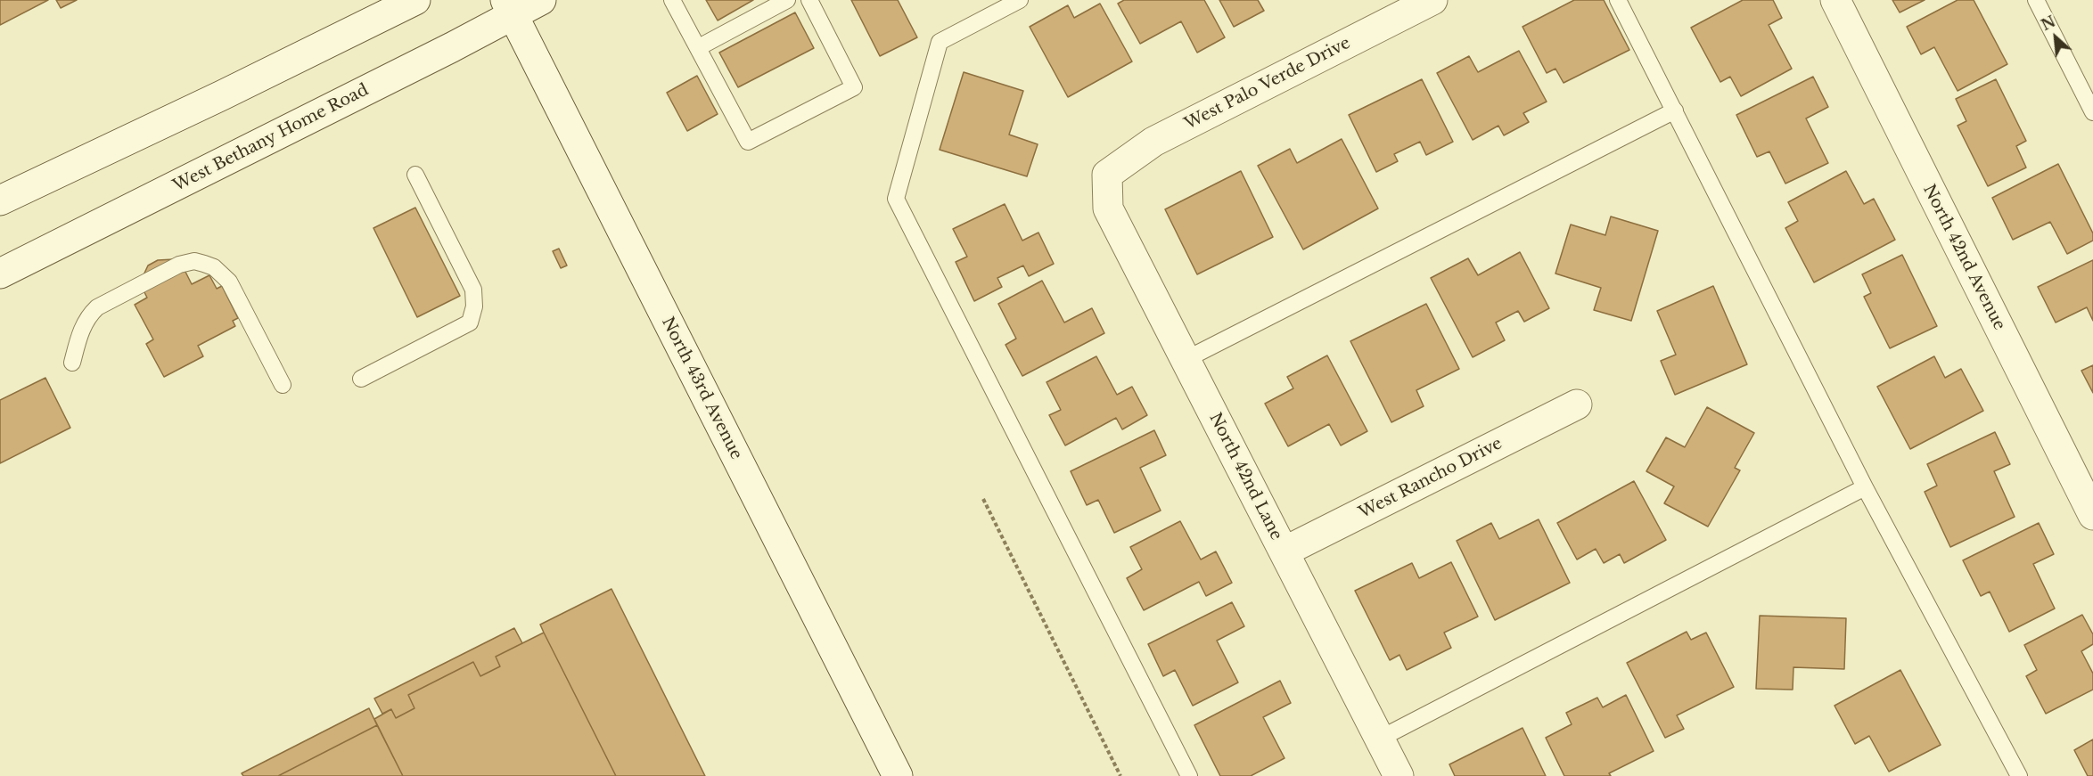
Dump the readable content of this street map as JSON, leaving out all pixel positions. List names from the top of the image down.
{
  "streets": {
    "street": [
      "West Palo Verde Drive",
      "West Bethany Home Road",
      "North 42nd Avenue",
      "North 43rd Avenue",
      "North 42nd Lane",
      "West Rancho Drive"
    ]
  },
  "crossings": [
    ["West Palo Verde Drive", "North 42nd Lane"],
    ["West Bethany Home Road", "North 43rd Avenue"],
    ["North 42nd Lane", "West Rancho Drive"]
  ],
  "north": "top left"
}
